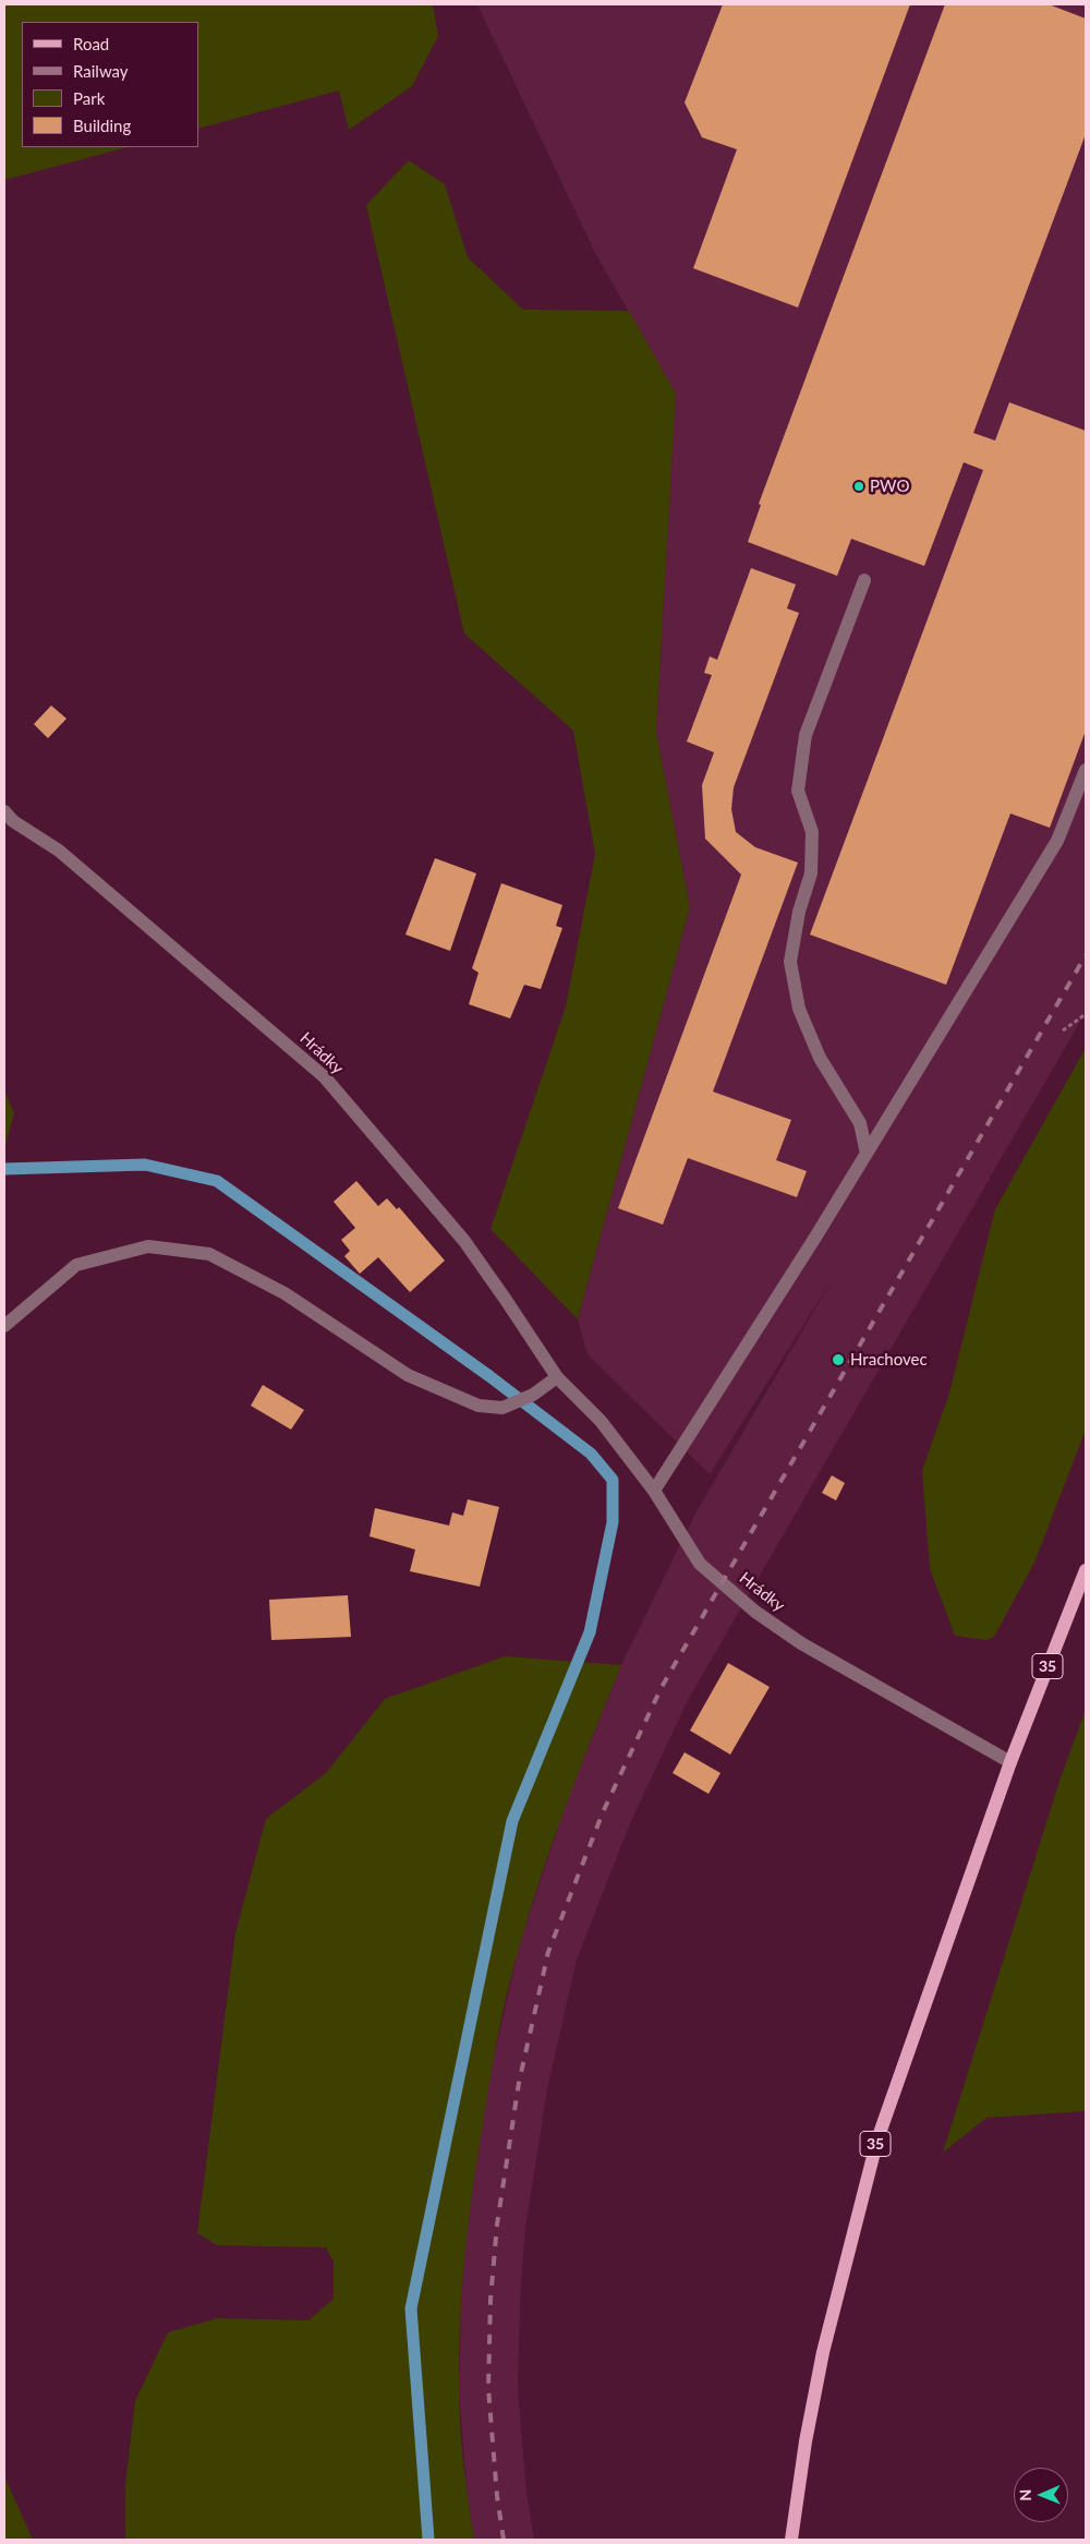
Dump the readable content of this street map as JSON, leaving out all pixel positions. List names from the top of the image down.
{
  "streets": {
    "main road": ["35"],
    "street": ["Hrádky"]
  },
  "crossings": [
    ["Hrádky", "35"]
  ],
  "places": ["PWO", "Hrachovec"],
  "legend": [
    "Road",
    "Railway",
    "Park",
    "Building"
  ],
  "north": "left"
}
